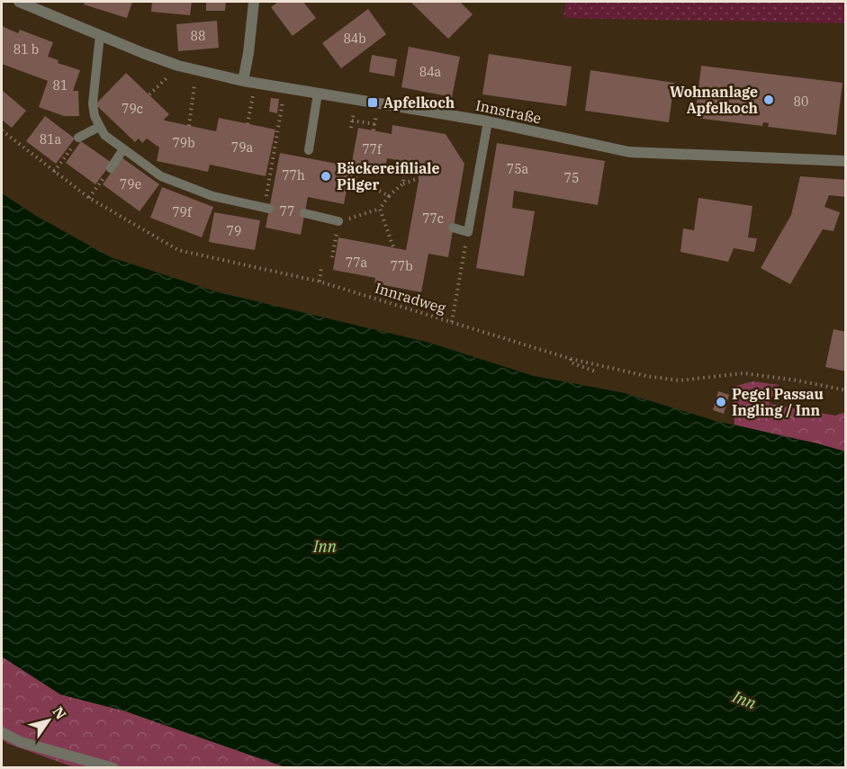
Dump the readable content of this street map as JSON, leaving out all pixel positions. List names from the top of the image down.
{
  "streets": {
    "street": ["Innstraße"],
    "path": ["Innradweg"]
  },
  "water": ["Inn"],
  "places": {
    "other": ["Wohnanlage Apfelkoch", "Bäckereifiliale Pilger", "Pegel Passau Ingling / Inn"],
    "transit": ["Apfelkoch"]
  },
  "house_numbers": [
    "88",
    "84b",
    "81 b",
    "84a",
    "81",
    "80",
    "79c",
    "81a",
    "79b",
    "79a",
    "77f",
    "75a",
    "77h",
    "75",
    "79e",
    "77",
    "79f",
    "77c",
    "79",
    "77a",
    "77b"
  ],
  "north": "top right"
}
